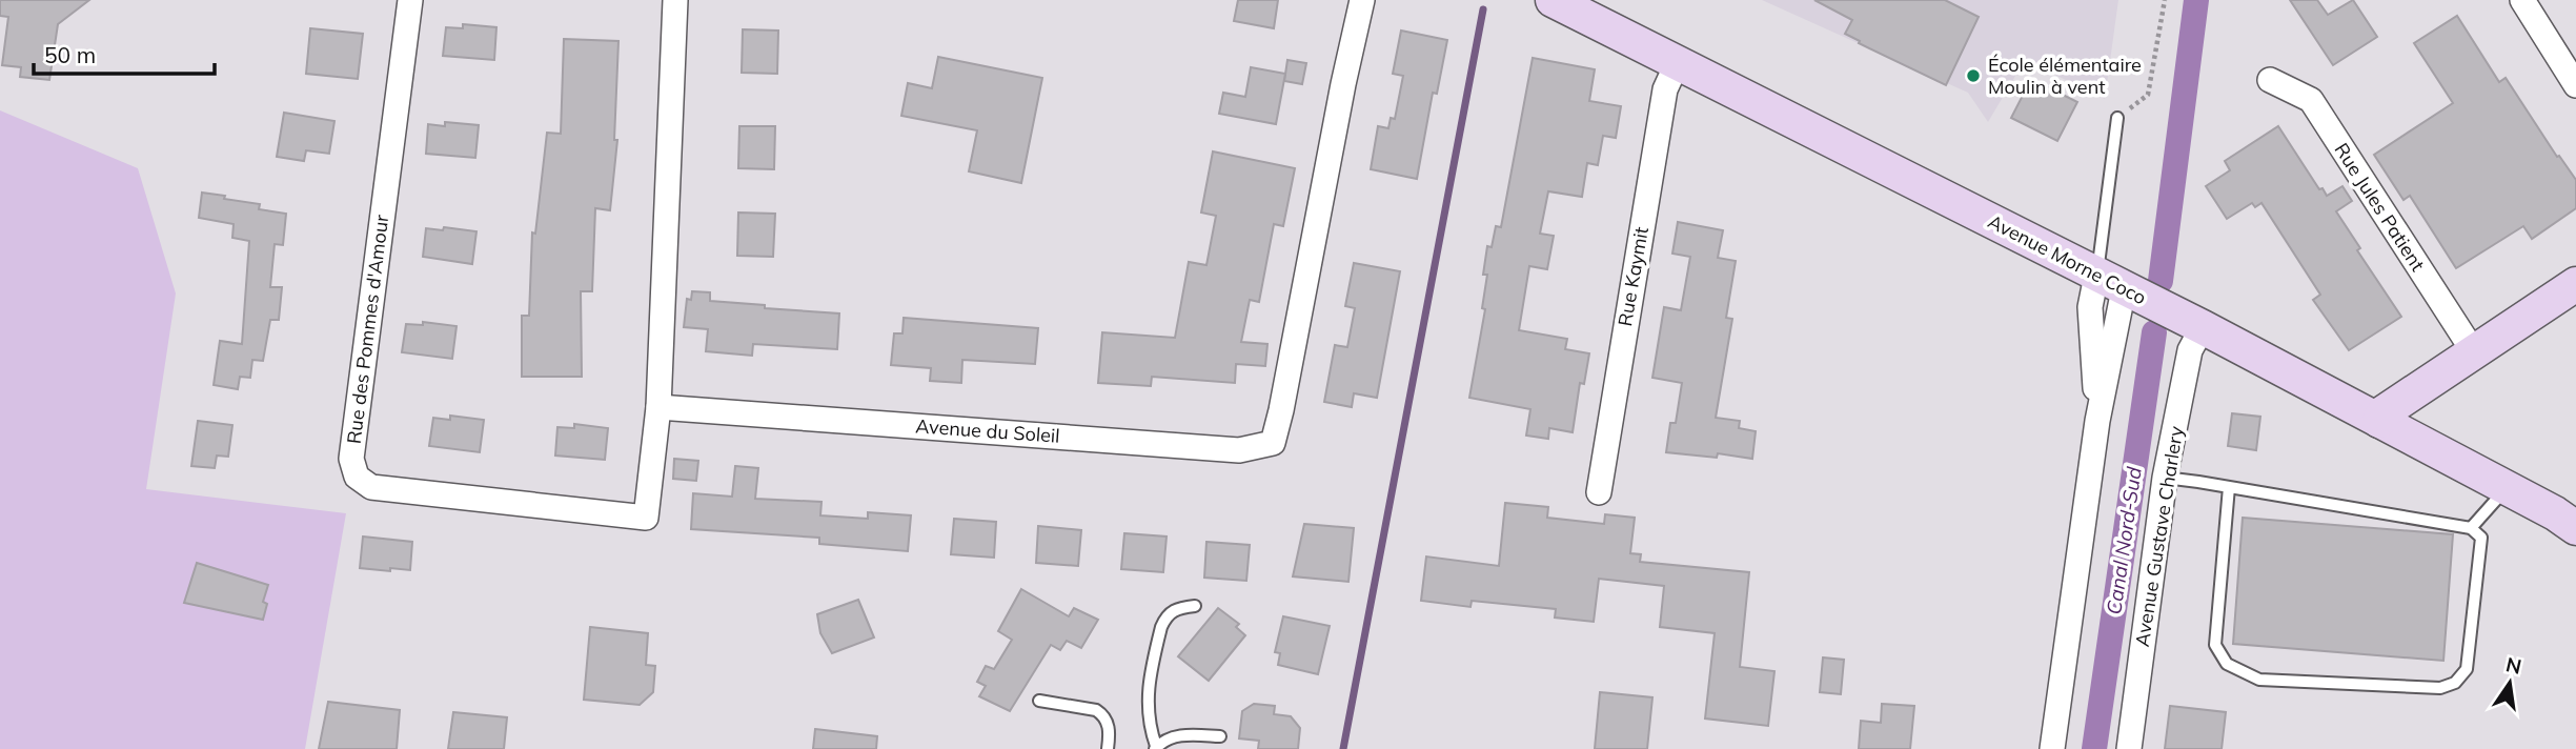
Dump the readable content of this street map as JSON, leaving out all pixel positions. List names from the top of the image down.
{
  "streets": {
    "street": [
      "Rue Jules Patient",
      "Avenue Morne Coco",
      "Rue Kaymit",
      "Rue des Pommes d'Amour",
      "Avenue du Soleil",
      "Avenue Gustave Charlery"
    ]
  },
  "crossings": [
    ["Avenue Morne Coco", "Rue Kaymit"],
    ["Avenue Morne Coco", "Avenue Gustave Charlery"],
    ["Rue des Pommes d'Amour", "Avenue du Soleil"]
  ],
  "water": ["Canal Nord-Sud"],
  "places": ["École élémentaire Moulin à vent"],
  "scale_bar": "50 m",
  "north": "top"
}
